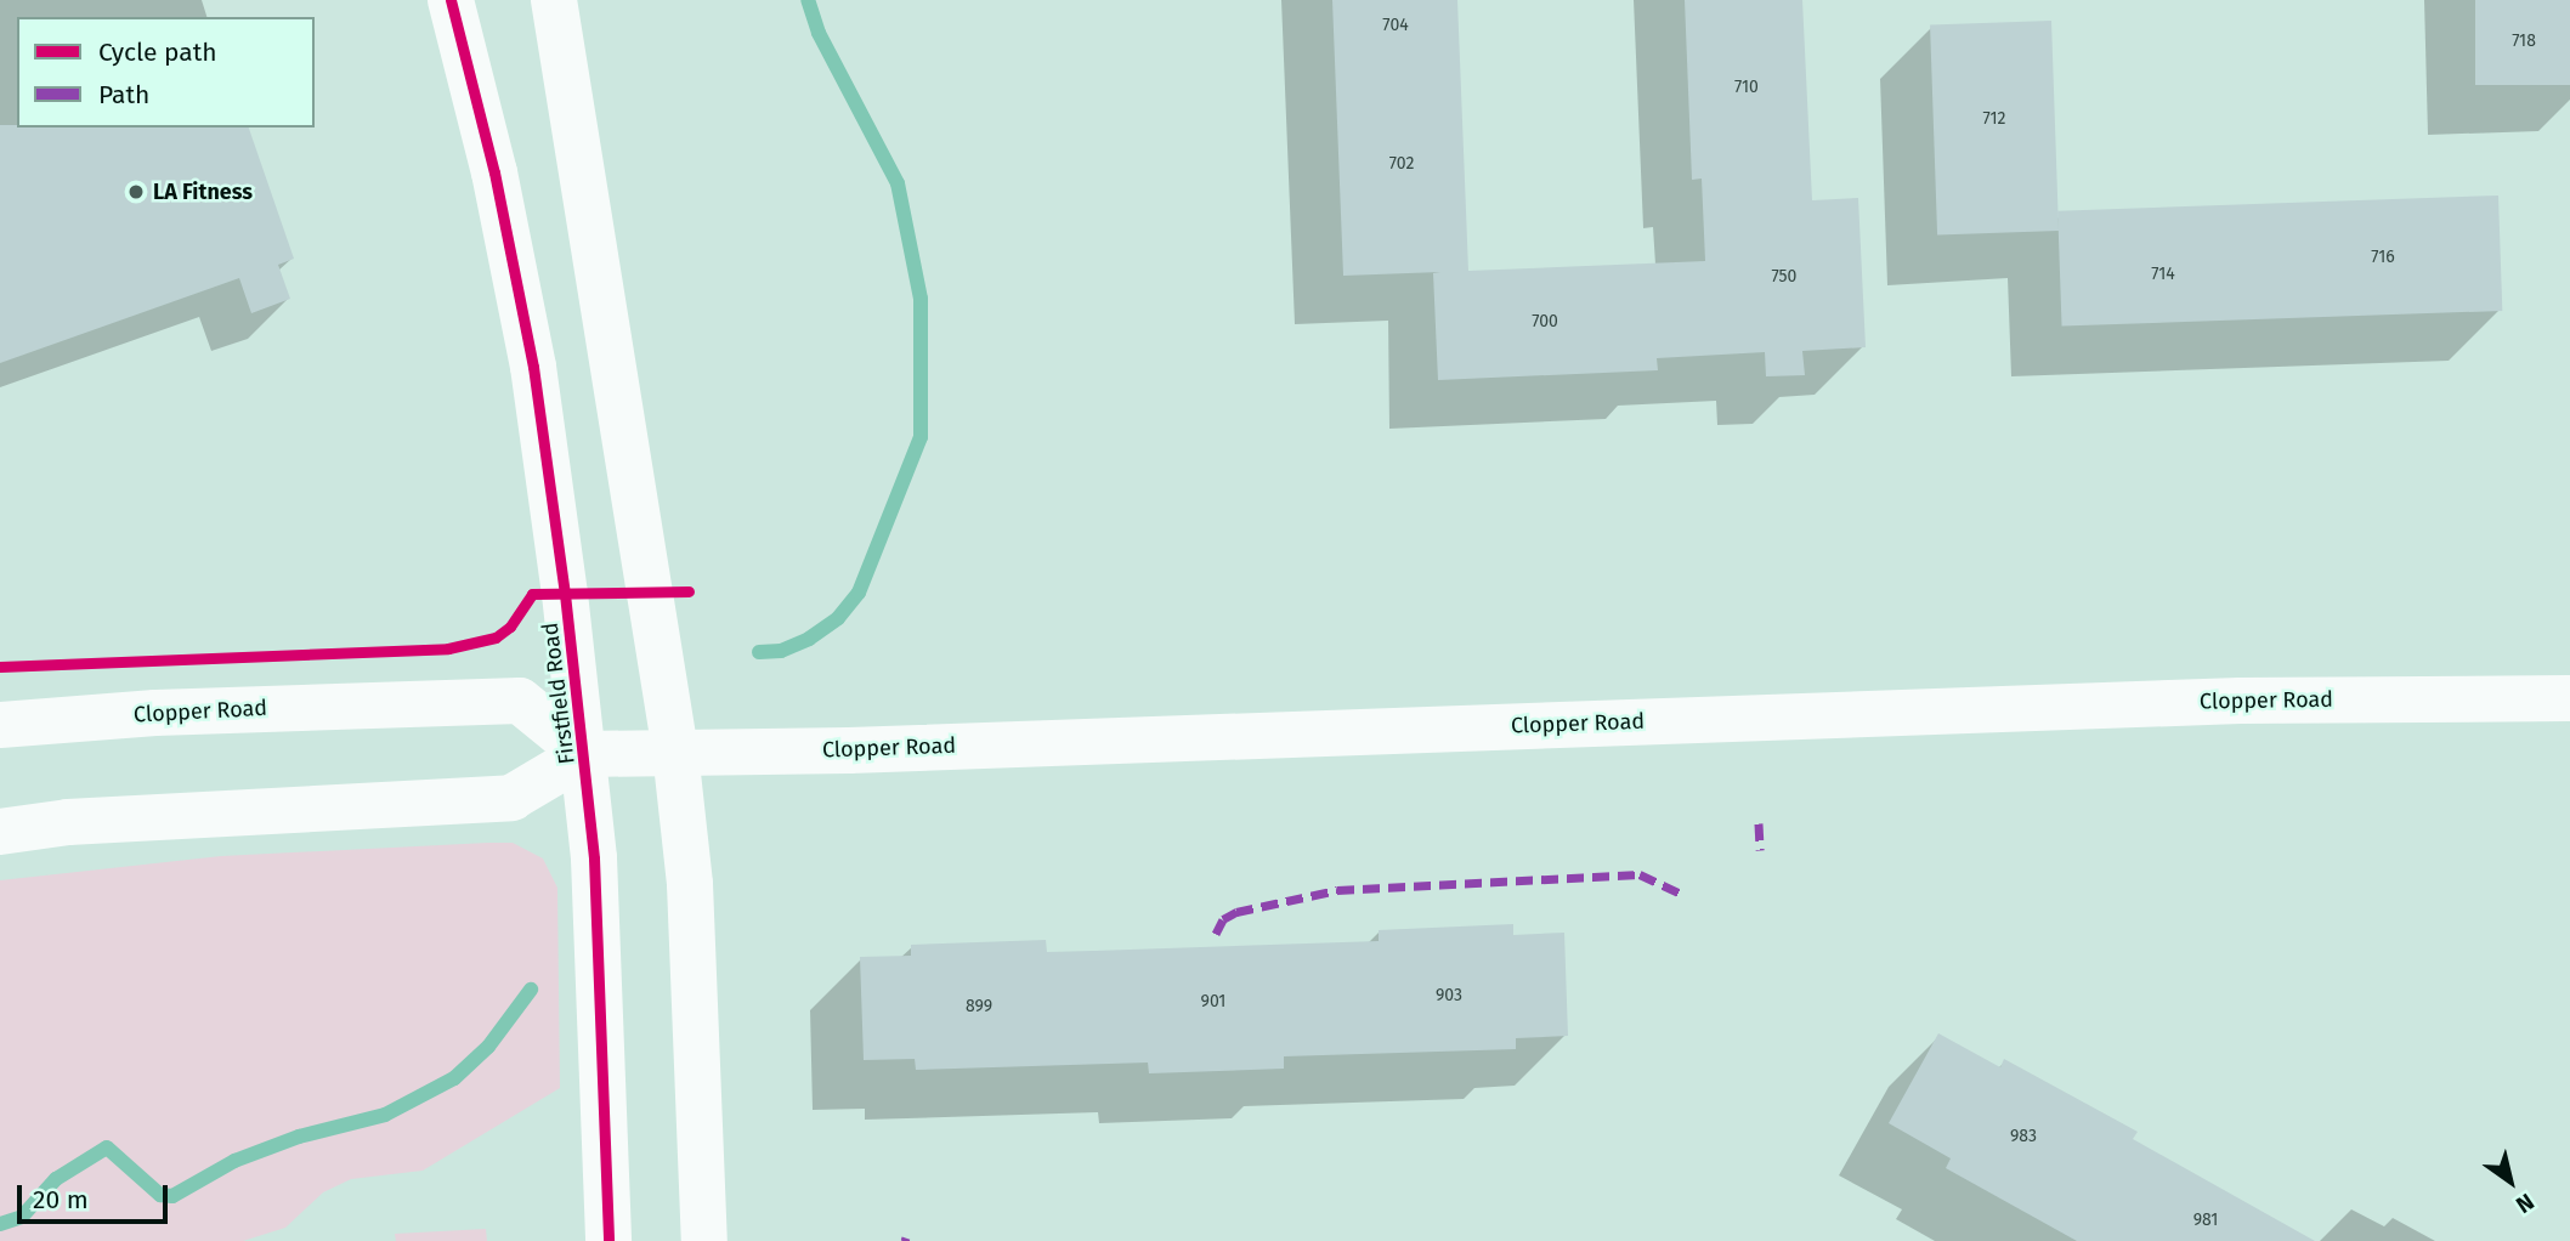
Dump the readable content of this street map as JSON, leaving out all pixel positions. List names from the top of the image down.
{
  "streets": {
    "main road": ["Firstfield Road", "Clopper Road"]
  },
  "crossings": [
    ["Firstfield Road", "Clopper Road"]
  ],
  "places": ["LA Fitness"],
  "house_numbers": [
    "704",
    "718",
    "710",
    "712",
    "702",
    "716",
    "714",
    "750",
    "700",
    "903",
    "901",
    "899",
    "983",
    "981"
  ],
  "legend": ["Cycle path", "Path"],
  "scale_bar": "20 m",
  "north": "bottom right"
}
